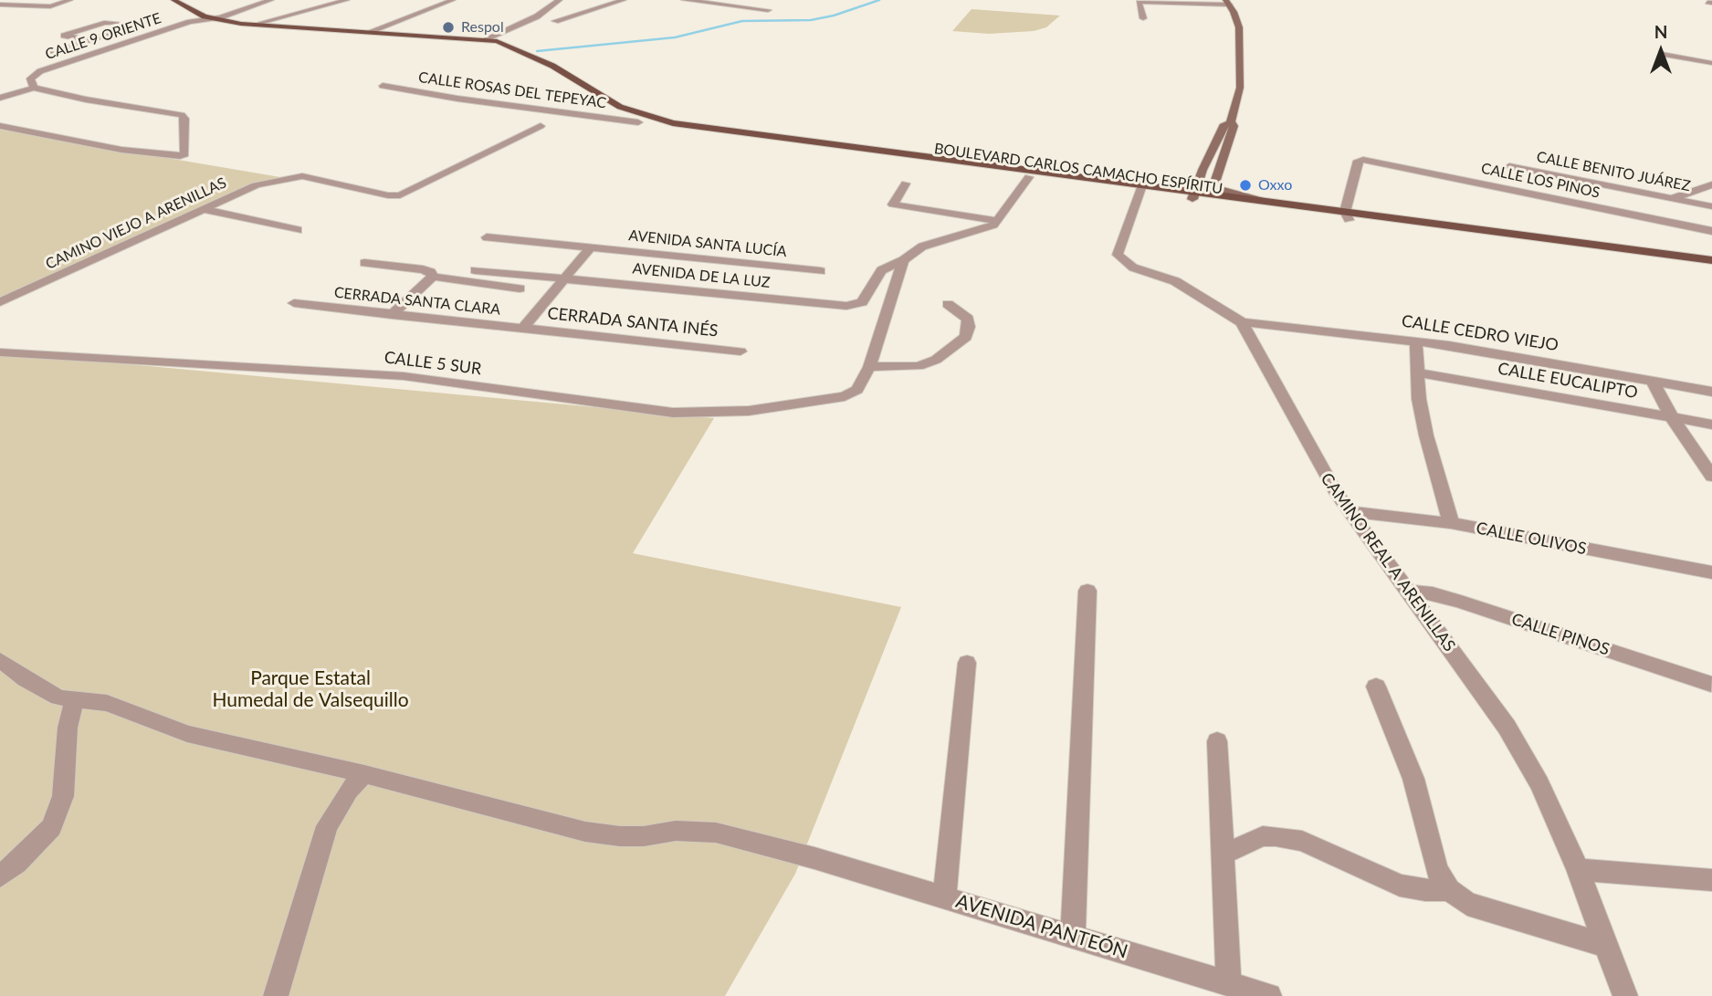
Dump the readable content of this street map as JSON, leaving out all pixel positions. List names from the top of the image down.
{
  "streets": {
    "main road": ["BOULEVARD CARLOS CAMACHO ESPÍRITU"],
    "street": [
      "CALLE 9 ORIENTE",
      "CALLE ROSAS DEL TEPEYAC",
      "CALLE BENITO JUÁREZ",
      "CALLE LOS PINOS",
      "CAMINO VIEJO A ARENILLAS",
      "AVENIDA SANTA LUCÍA",
      "AVENIDA DE LA LUZ",
      "CERRADA SANTA CLARA",
      "CERRADA SANTA INÉS",
      "CALLE CEDRO VIEJO",
      "CALLE 5 SUR",
      "CALLE EUCALIPTO",
      "CALLE OLIVOS",
      "CAMINO REAL A ARENILLAS",
      "CALLE PINOS",
      "AVENIDA PANTEÓN"
    ]
  },
  "crossings": [
    ["CALLE 9 ORIENTE", "BOULEVARD CARLOS CAMACHO ESPÍRITU"],
    ["CALLE ROSAS DEL TEPEYAC", "BOULEVARD CARLOS CAMACHO ESPÍRITU"],
    ["BOULEVARD CARLOS CAMACHO ESPÍRITU", "CALLE LOS PINOS"],
    ["BOULEVARD CARLOS CAMACHO ESPÍRITU", "CAMINO REAL A ARENILLAS"],
    ["CERRADA SANTA CLARA", "CERRADA SANTA INÉS"],
    ["CALLE CEDRO VIEJO", "CAMINO REAL A ARENILLAS"],
    ["CALLE OLIVOS", "CAMINO REAL A ARENILLAS"],
    ["CAMINO REAL A ARENILLAS", "CALLE PINOS"]
  ],
  "parks": ["Parque Estatal Humedal de Valsequillo"],
  "places": ["Respol", "Oxxo"],
  "north": "top"
}
